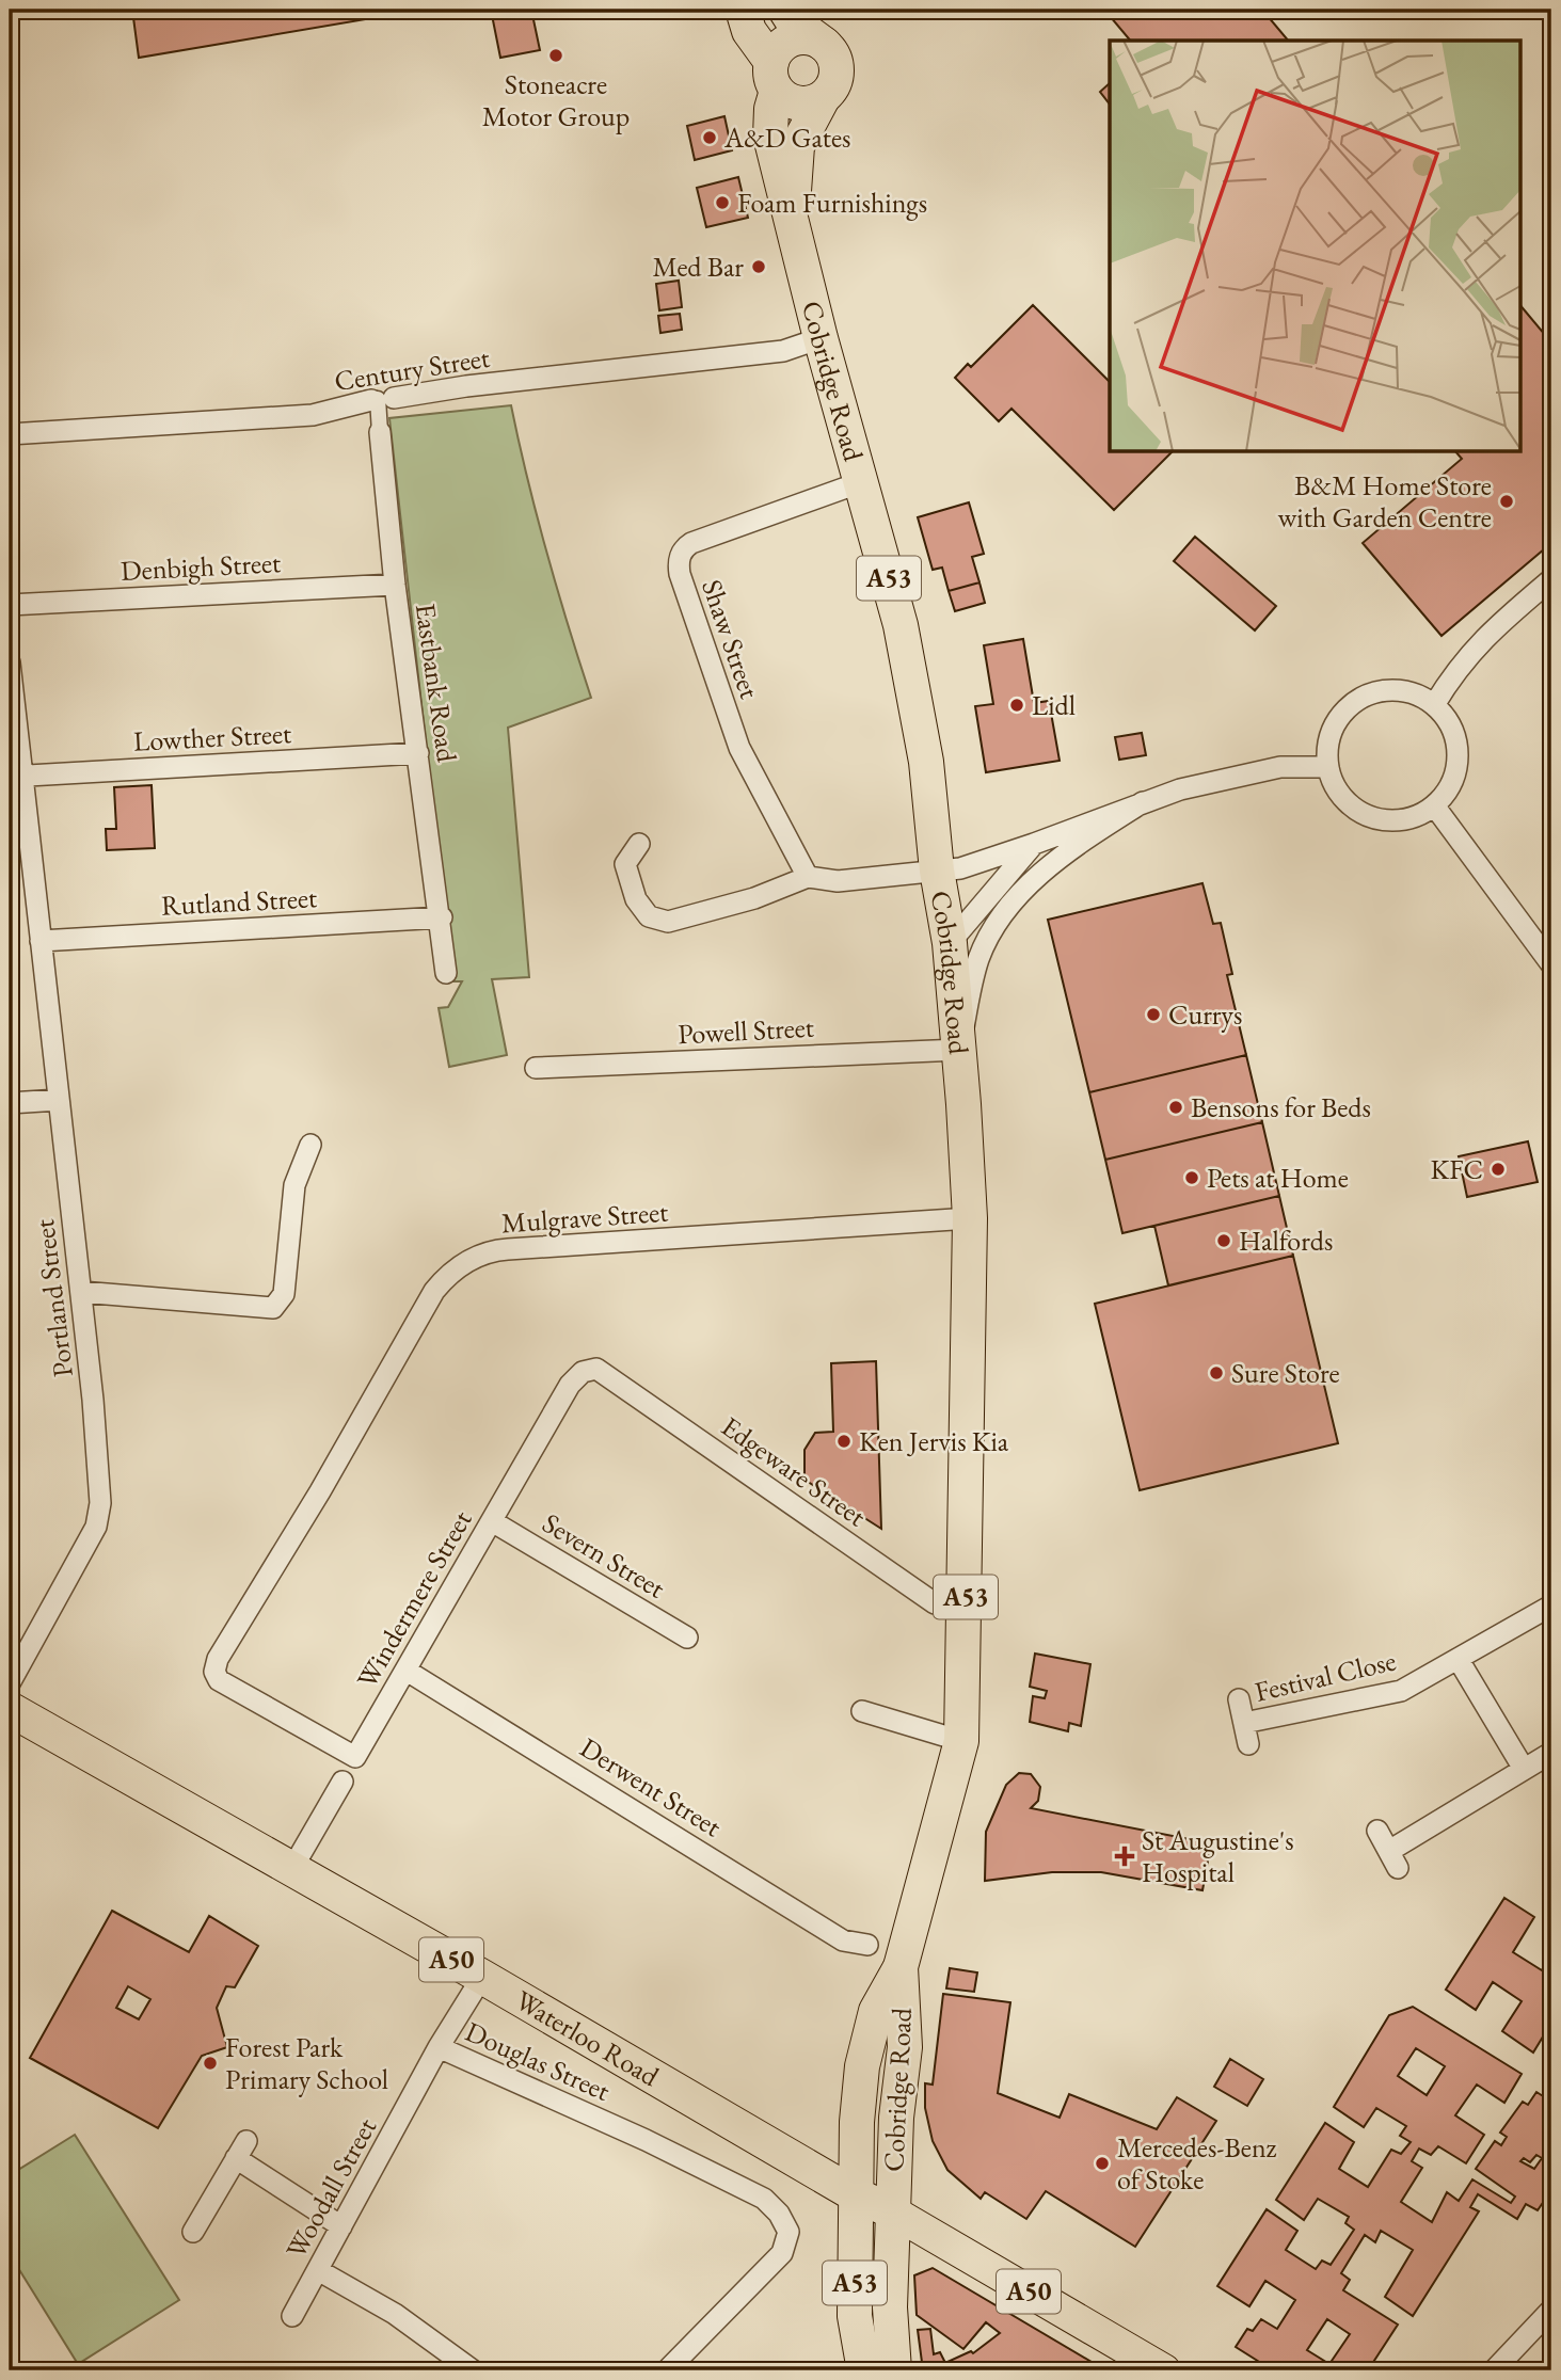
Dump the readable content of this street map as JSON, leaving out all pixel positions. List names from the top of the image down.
{
  "streets": {
    "highway": [
      "Cobridge Road",
      "A53",
      "A50",
      "Waterloo Road"
    ],
    "street": [
      "Century Street",
      "Denbigh Street",
      "Shaw Street",
      "Eastbank Road",
      "Lowther Street",
      "Rutland Street",
      "Powell Street",
      "Mulgrave Street",
      "Portland Street",
      "Edgeware Street",
      "Severn Street",
      "Windermere Street",
      "Festival Close",
      "Derwent Street",
      "Douglas Street",
      "Woodall Street"
    ]
  },
  "crossings": [
    ["Century Street", "Cobridge Road"],
    ["Century Street", "Eastbank Road"],
    ["Cobridge Road", "A53"],
    ["Cobridge Road", "Shaw Street"],
    ["Cobridge Road", "Powell Street"],
    ["Cobridge Road", "Mulgrave Street"],
    ["Cobridge Road", "Edgeware Street"],
    ["Cobridge Road", "Waterloo Road"],
    ["Denbigh Street", "Eastbank Road"],
    ["A53", "Waterloo Road"],
    ["Eastbank Road", "Lowther Street"],
    ["Eastbank Road", "Rutland Street"],
    ["Lowther Street", "Portland Street"],
    ["Rutland Street", "Portland Street"],
    ["Mulgrave Street", "Windermere Street"],
    ["Edgeware Street", "Windermere Street"],
    ["Severn Street", "Windermere Street"],
    ["Windermere Street", "Derwent Street"],
    ["Windermere Street", "Waterloo Road"],
    ["Waterloo Road", "Douglas Street"],
    ["Douglas Street", "Woodall Street"]
  ],
  "places": {
    "other": [
      "Stoneacre Motor Group",
      "A&D Gates",
      "Foam Furnishings",
      "Med Bar",
      "B&M Home Store with Garden Centre",
      "Lidl",
      "Currys",
      "Bensons for Beds",
      "KFC",
      "Pets at Home",
      "Halfords",
      "Sure Store",
      "Ken Jervis Kia",
      "Forest Park Primary School",
      "Mercedes-Benz of Stoke"
    ],
    "health": ["St Augustine's Hospital"]
  }
}
